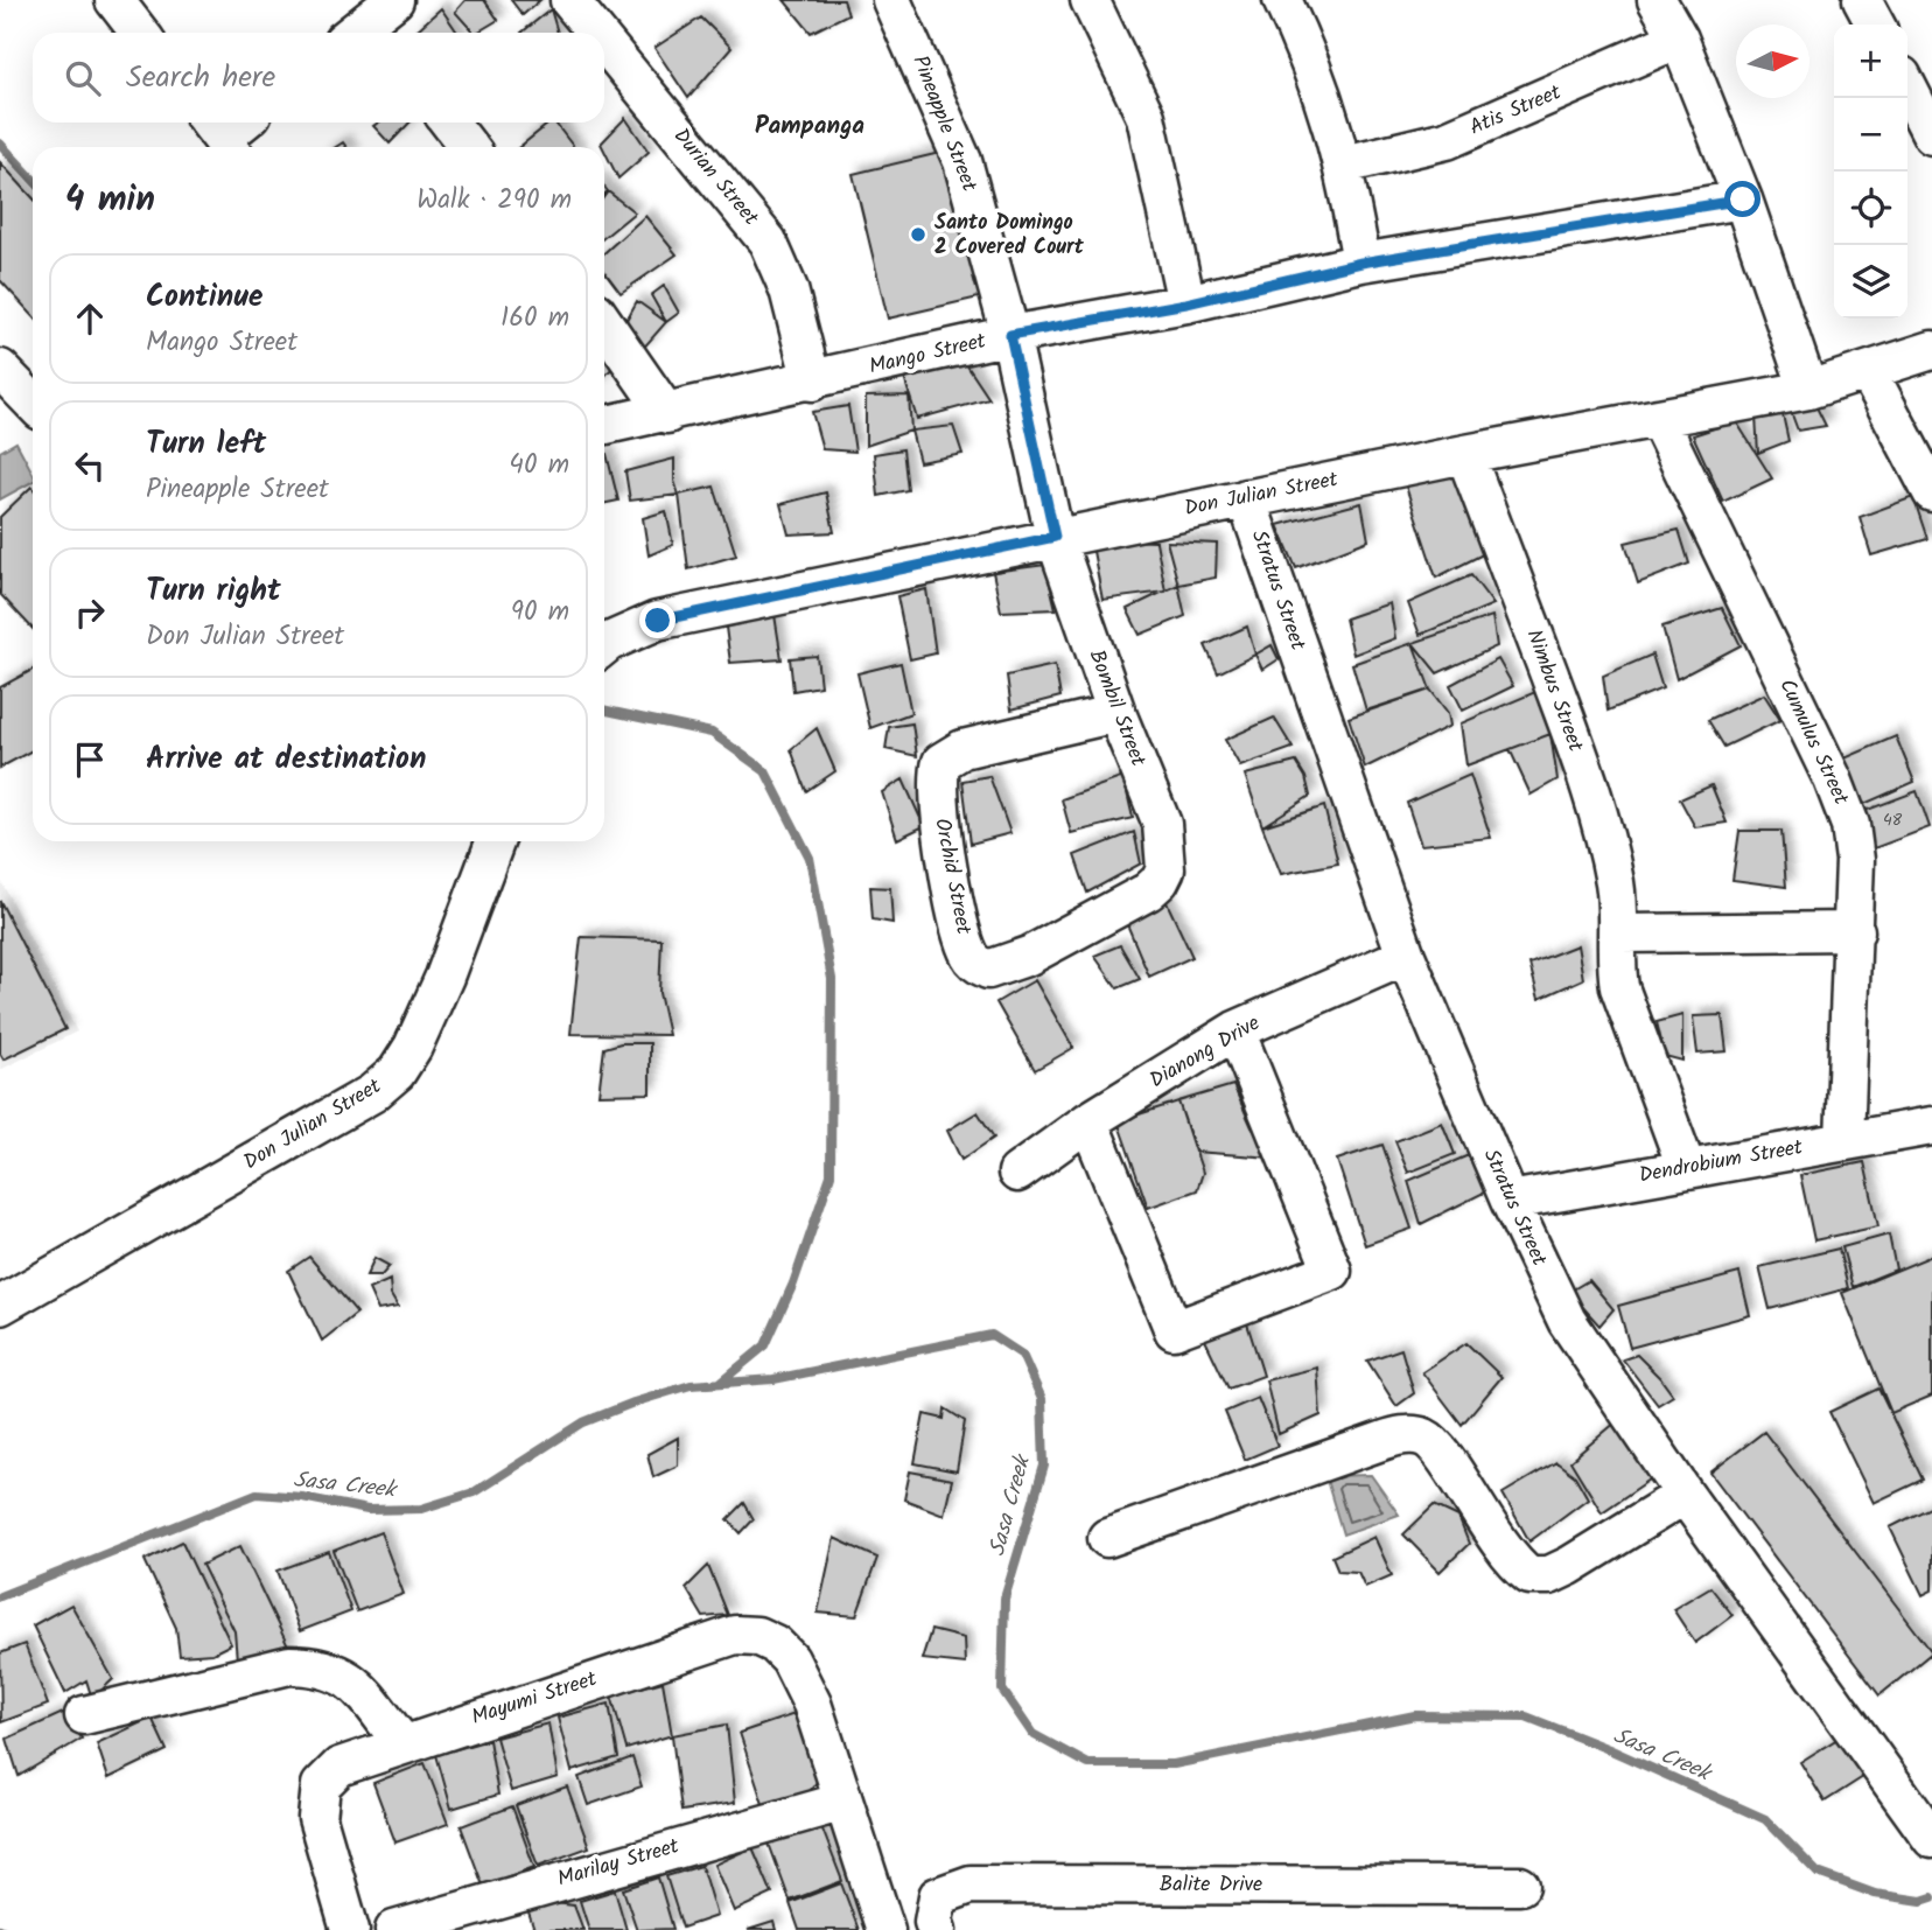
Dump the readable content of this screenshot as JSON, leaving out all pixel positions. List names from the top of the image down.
{
  "streets": {
    "street": [
      "Atis Street",
      "Pineapple Street",
      "Durian Street",
      "Mango Street",
      "Don Julian Street",
      "Stratus Street",
      "Nimbus Street",
      "Bombil Street",
      "Cumulus Street",
      "Orchid Street",
      "Dianong Drive",
      "Dendrobium Street",
      "Mayumi Street",
      "Marilay Street",
      "Balite Drive"
    ]
  },
  "crossings": [
    ["Pineapple Street", "Mango Street"],
    ["Pineapple Street", "Don Julian Street"],
    ["Pineapple Street", "Bombil Street"],
    ["Durian Street", "Mango Street"],
    ["Don Julian Street", "Stratus Street"],
    ["Don Julian Street", "Nimbus Street"],
    ["Don Julian Street", "Bombil Street"],
    ["Don Julian Street", "Cumulus Street"],
    ["Stratus Street", "Dianong Drive"],
    ["Stratus Street", "Dendrobium Street"],
    ["Nimbus Street", "Dendrobium Street"],
    ["Bombil Street", "Orchid Street"],
    ["Cumulus Street", "Dendrobium Street"],
    ["Mayumi Street", "Marilay Street"]
  ],
  "districts": ["Pampanga"],
  "water": ["Sasa Creek"],
  "places": ["Santo Domingo 2 Covered Court"],
  "house_numbers": ["48"],
  "north": "right",
  "page": {
    "map_buttons": ["+", "−"],
    "search": "Search here",
    "heading": ["4 min", "Walk · 290 m"],
    "list": [
      ["Continue", "Mango Street", "160 m"],
      ["Turn left", "Pineapple Street", "40 m"],
      ["Turn right", "Don Julian Street", "90 m"],
      "Arrive at destination"
    ]
  }
}
